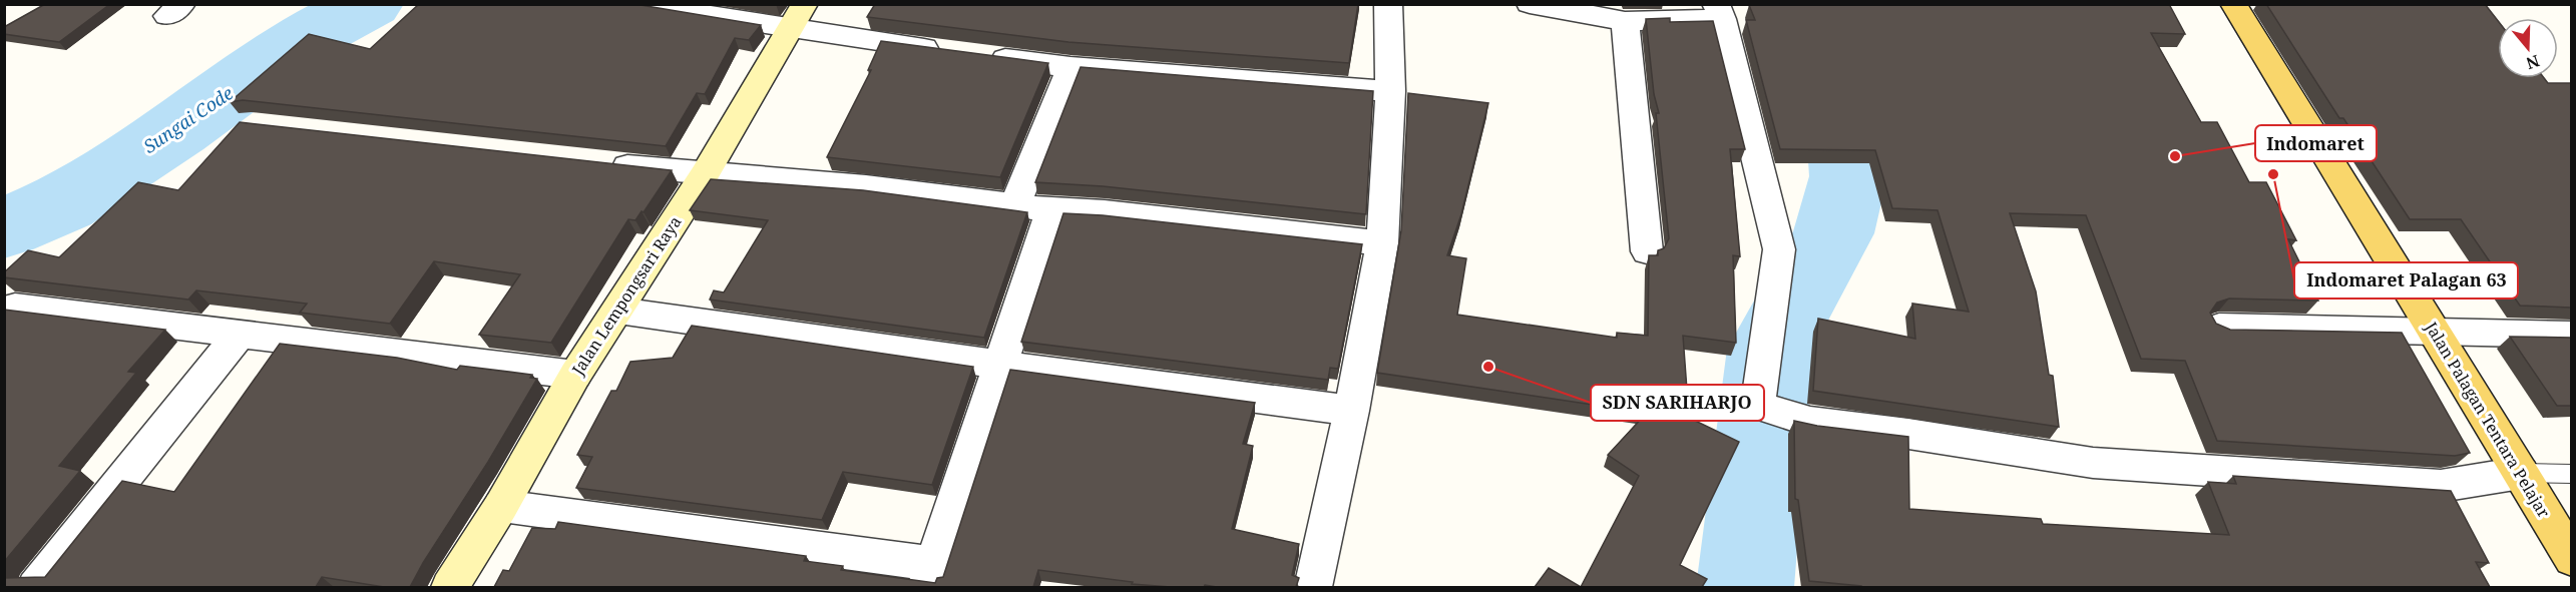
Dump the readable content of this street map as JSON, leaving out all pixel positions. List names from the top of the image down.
{
  "streets": {
    "main road": ["Jalan Lempongsari Raya", "Jalan Palagan Tentara Pelajar"]
  },
  "water": ["Sungai Code"],
  "places": ["Indomaret", "Indomaret Palagan 63", "SDN SARIHARJO"],
  "north": "bottom"
}
